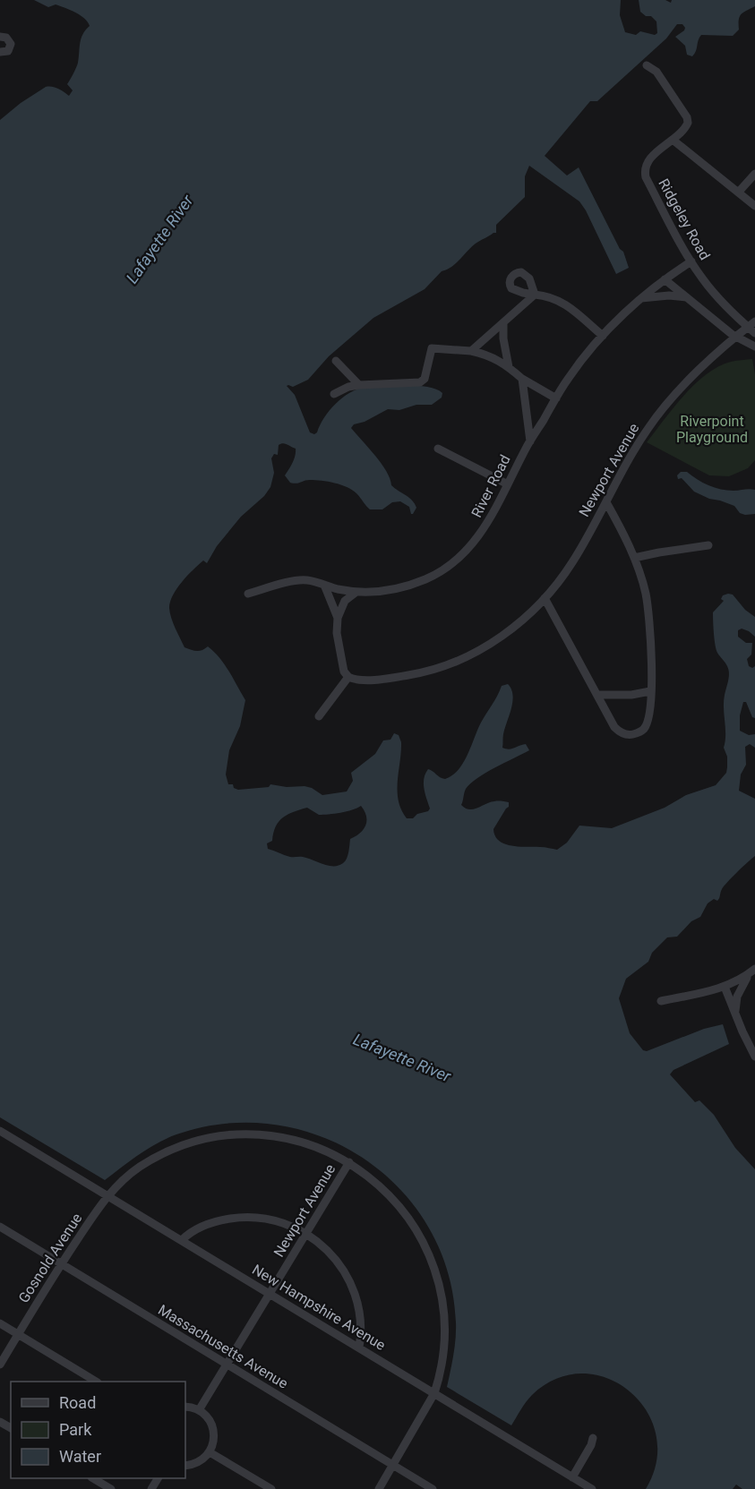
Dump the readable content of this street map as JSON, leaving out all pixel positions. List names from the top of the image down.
{
  "streets": {
    "street": [
      "Ridgeley Road",
      "Newport Avenue",
      "River Road",
      "Gosnold Avenue",
      "New Hampshire Avenue",
      "Massachusetts Avenue"
    ]
  },
  "crossings": [
    ["Ridgeley Road", "Newport Avenue"],
    ["Ridgeley Road", "River Road"],
    ["Newport Avenue", "Gosnold Avenue"],
    ["Newport Avenue", "New Hampshire Avenue"],
    ["Newport Avenue", "Massachusetts Avenue"],
    ["Gosnold Avenue", "New Hampshire Avenue"],
    ["Gosnold Avenue", "Massachusetts Avenue"]
  ],
  "water": ["Lafayette River"],
  "parks": ["Riverpoint Playground"],
  "legend": ["Road", "Park", "Water"]
}
